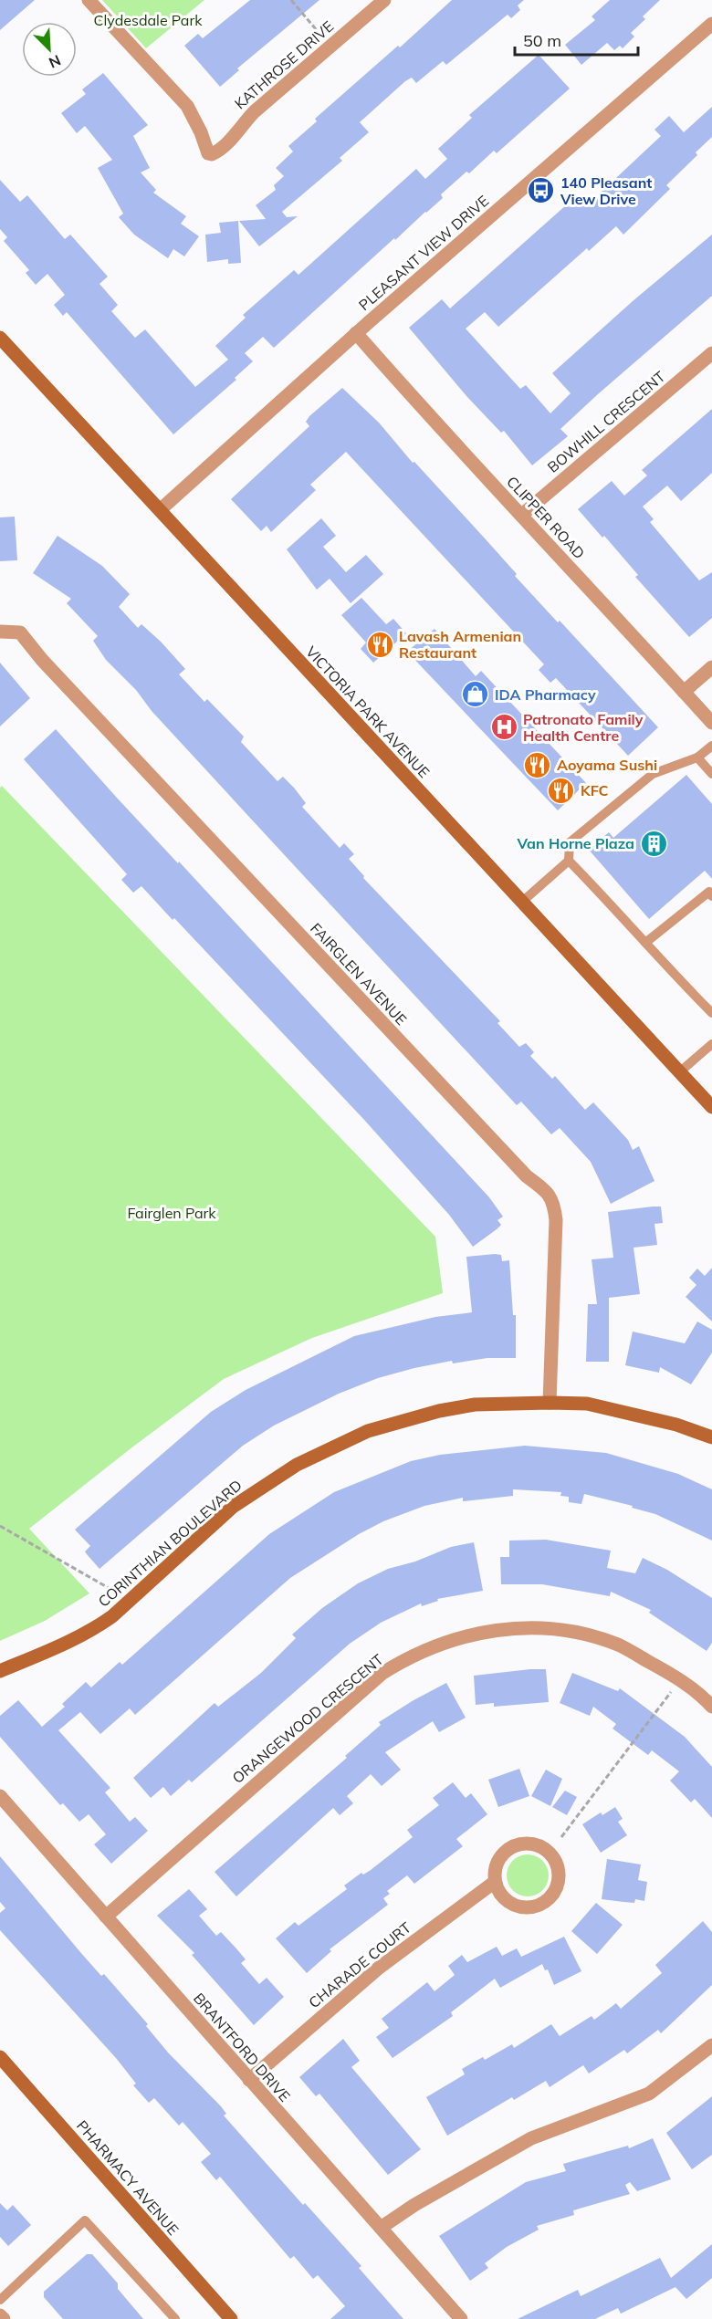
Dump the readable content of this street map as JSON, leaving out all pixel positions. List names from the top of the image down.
{
  "streets": {
    "street": [
      "KATHROSE DRIVE",
      "PLEASANT VIEW DRIVE",
      "BOWHILL CRESCENT",
      "CLIPPER ROAD",
      "VICTORIA PARK AVENUE",
      "FAIRGLEN AVENUE",
      "CORINTHIAN BOULEVARD",
      "ORANGEWOOD CRESCENT",
      "CHARADE COURT",
      "BRANTFORD DRIVE",
      "PHARMACY AVENUE"
    ]
  },
  "crossings": [
    ["PLEASANT VIEW DRIVE", "CLIPPER ROAD"],
    ["PLEASANT VIEW DRIVE", "VICTORIA PARK AVENUE"],
    ["BOWHILL CRESCENT", "CLIPPER ROAD"],
    ["FAIRGLEN AVENUE", "CORINTHIAN BOULEVARD"],
    ["ORANGEWOOD CRESCENT", "BRANTFORD DRIVE"],
    ["CHARADE COURT", "BRANTFORD DRIVE"]
  ],
  "parks": ["Clydesdale Park", "Fairglen Park"],
  "places": {
    "bus stop": ["140 Pleasant View Drive"],
    "restaurant": ["Lavash Armenian Restaurant", "Aoyama Sushi", "KFC"],
    "shop": ["IDA Pharmacy"],
    "hospital": ["Patronato Family Health Centre"],
    "building": ["Van Horne Plaza"]
  },
  "scale_bar": "50 m",
  "north": "bottom right"
}
